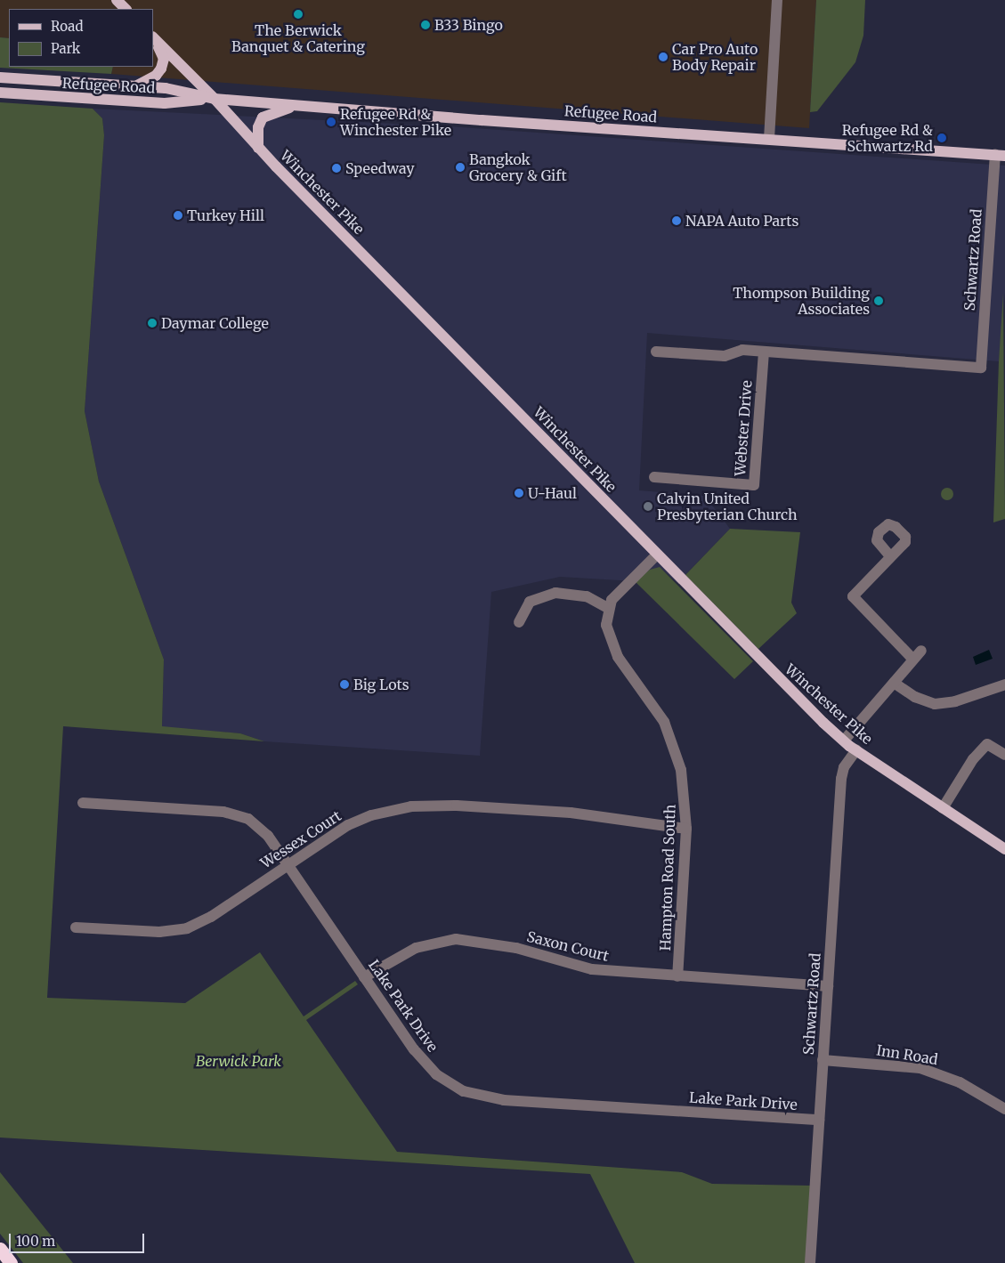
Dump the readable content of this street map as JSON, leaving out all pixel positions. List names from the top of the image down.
{
  "streets": {
    "main road": ["Refugee Road", "Winchester Pike"],
    "street": [
      "Schwartz Road",
      "Webster Drive",
      "Wessex Court",
      "Hampton Road South",
      "Saxon Court",
      "Lake Park Drive",
      "Inn Road"
    ]
  },
  "crossings": [
    ["Refugee Road", "Winchester Pike"],
    ["Refugee Road", "Schwartz Road"],
    ["Winchester Pike", "Schwartz Road"],
    ["Schwartz Road", "Webster Drive"],
    ["Schwartz Road", "Saxon Court"],
    ["Schwartz Road", "Lake Park Drive"],
    ["Schwartz Road", "Inn Road"],
    ["Wessex Court", "Hampton Road South"],
    ["Wessex Court", "Lake Park Drive"],
    ["Hampton Road South", "Saxon Court"],
    ["Saxon Court", "Lake Park Drive"]
  ],
  "parks": ["Berwick Park"],
  "places": [
    "The Berwick Banquet & Catering",
    "B33 Bingo",
    "Car Pro Auto Body Repair",
    "Refugee Rd & Winchester Pike",
    "Refugee Rd & Schwartz Rd",
    "Bangkok Grocery & Gift",
    "Speedway",
    "Turkey Hill",
    "NAPA Auto Parts",
    "Thompson Building Associates",
    "Daymar College",
    "U-Haul",
    "Calvin United Presbyterian Church",
    "Big Lots"
  ],
  "legend": ["Road", "Park"],
  "scale_bar": "100 m"
}
